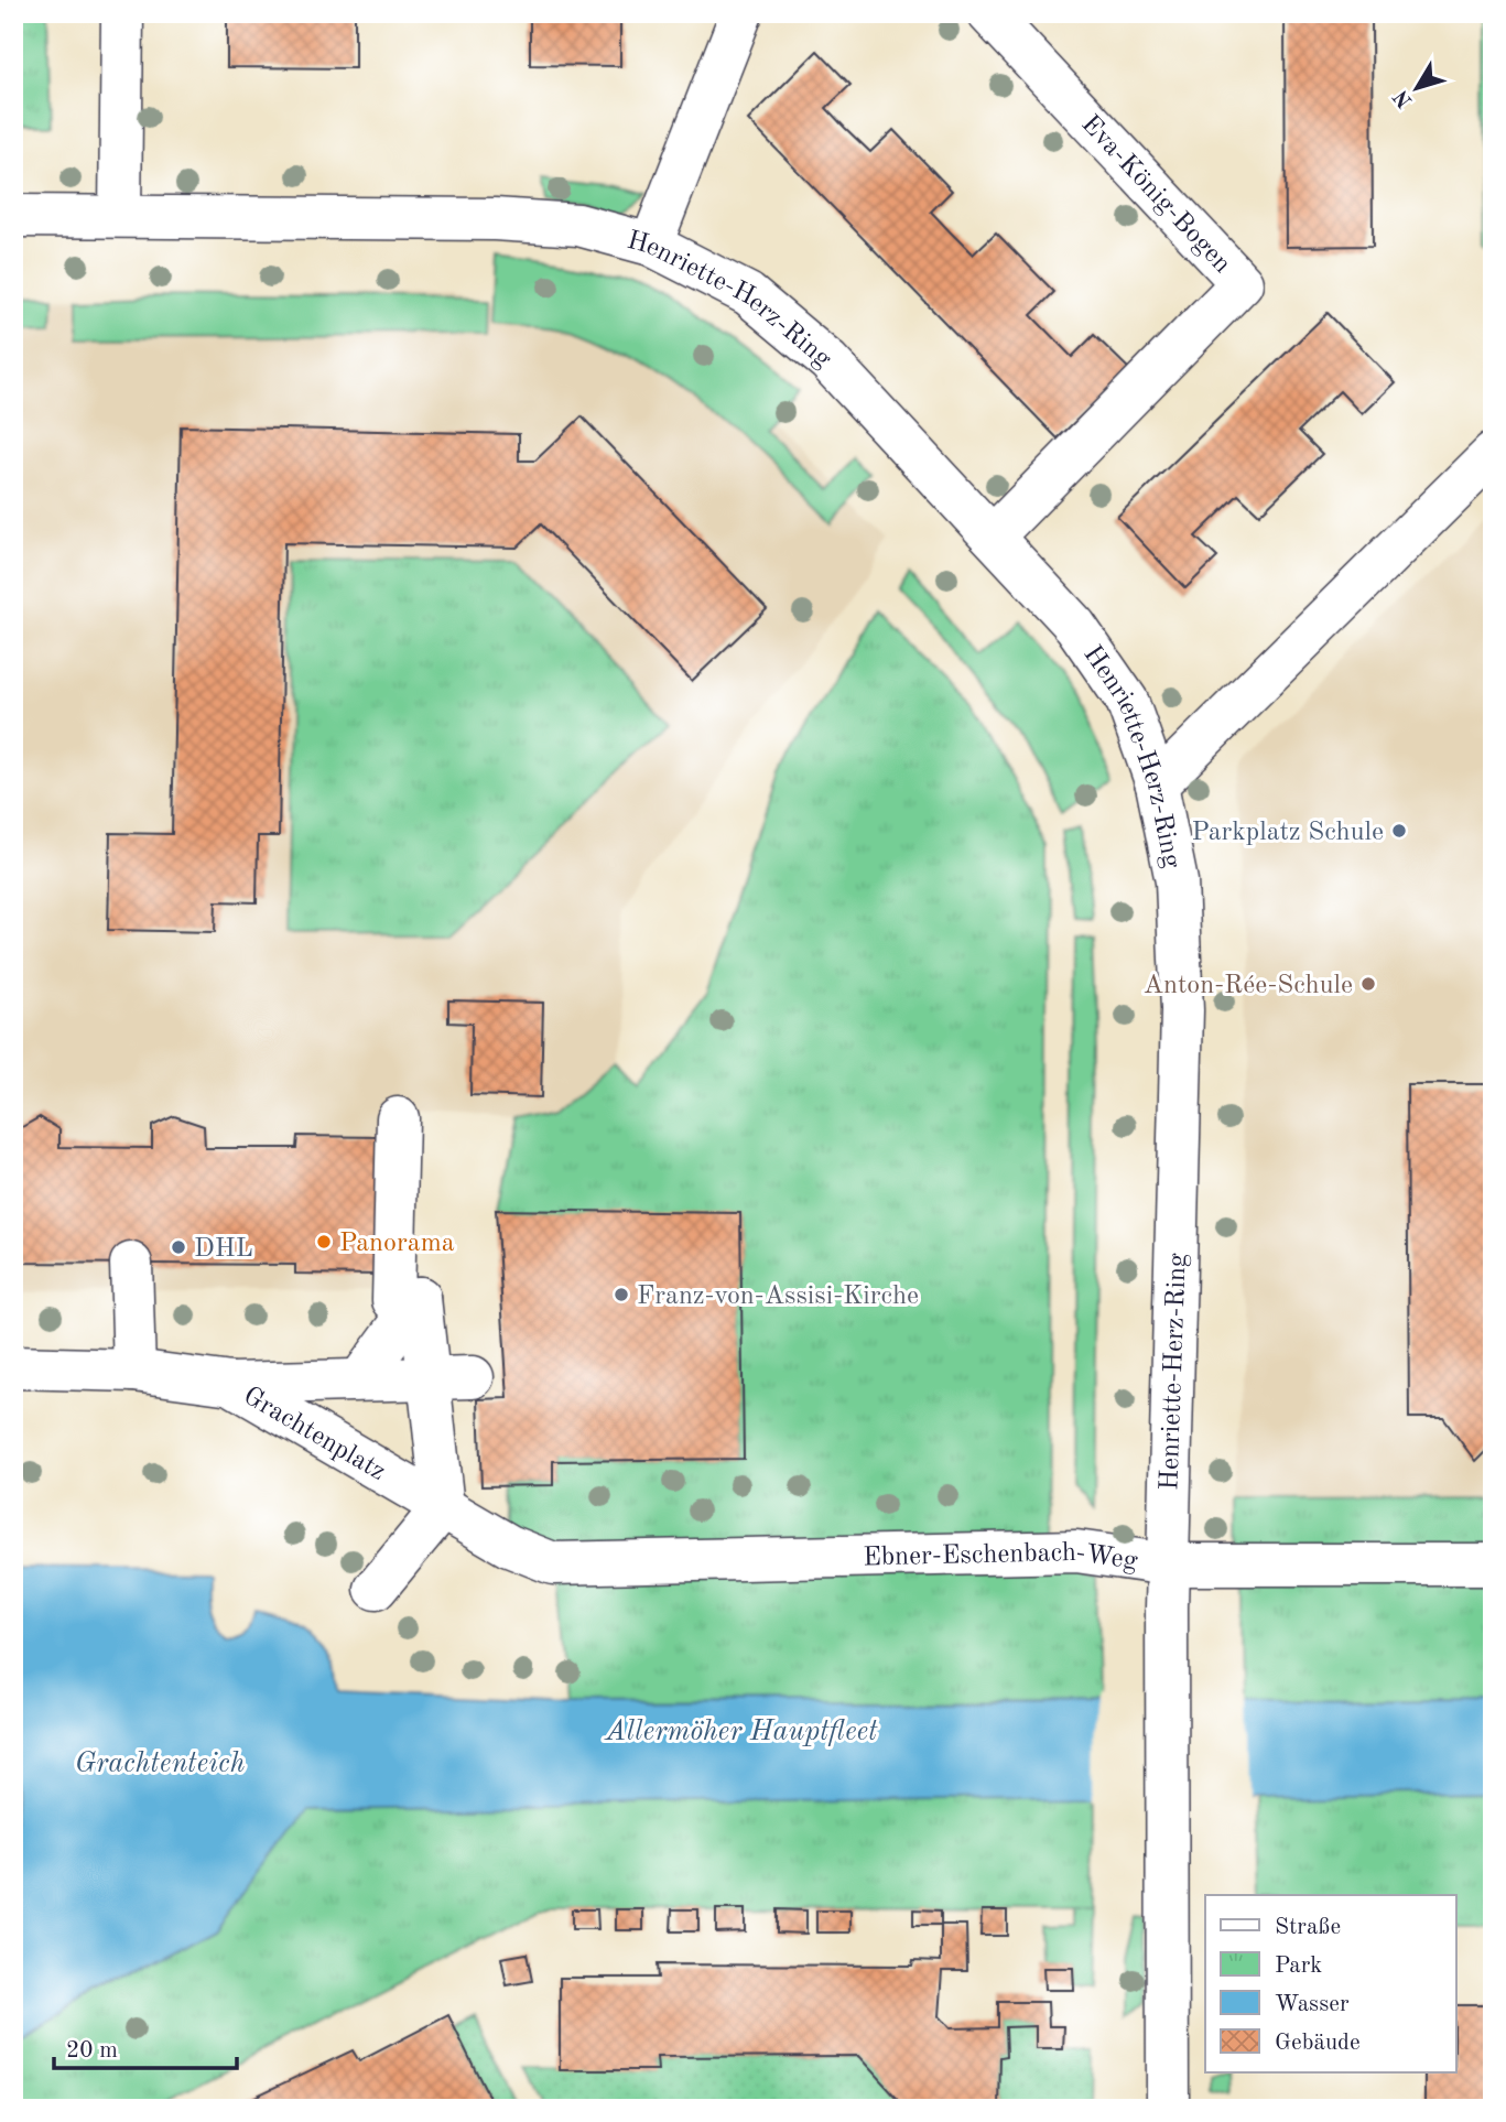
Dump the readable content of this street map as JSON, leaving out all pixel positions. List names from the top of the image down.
{
  "streets": {
    "street": [
      "Eva-König-Bogen",
      "Henriette-Herz-Ring",
      "Grachtenplatz",
      "Ebner-Eschenbach-Weg"
    ]
  },
  "crossings": [
    ["Eva-König-Bogen", "Henriette-Herz-Ring"],
    ["Henriette-Herz-Ring", "Ebner-Eschenbach-Weg"],
    ["Grachtenplatz", "Ebner-Eschenbach-Weg"]
  ],
  "water": ["Allermöher Hauptfleet", "Grachtenteich"],
  "places": [
    "Parkplatz Schule",
    "Anton-Rée-Schule",
    "Panorama",
    "DHL",
    "Franz-von-Assisi-Kirche"
  ],
  "legend": [
    "Straße",
    "Park",
    "Wasser",
    "Gebäude"
  ],
  "scale_bar": "20 m",
  "north": "bottom left"
}
